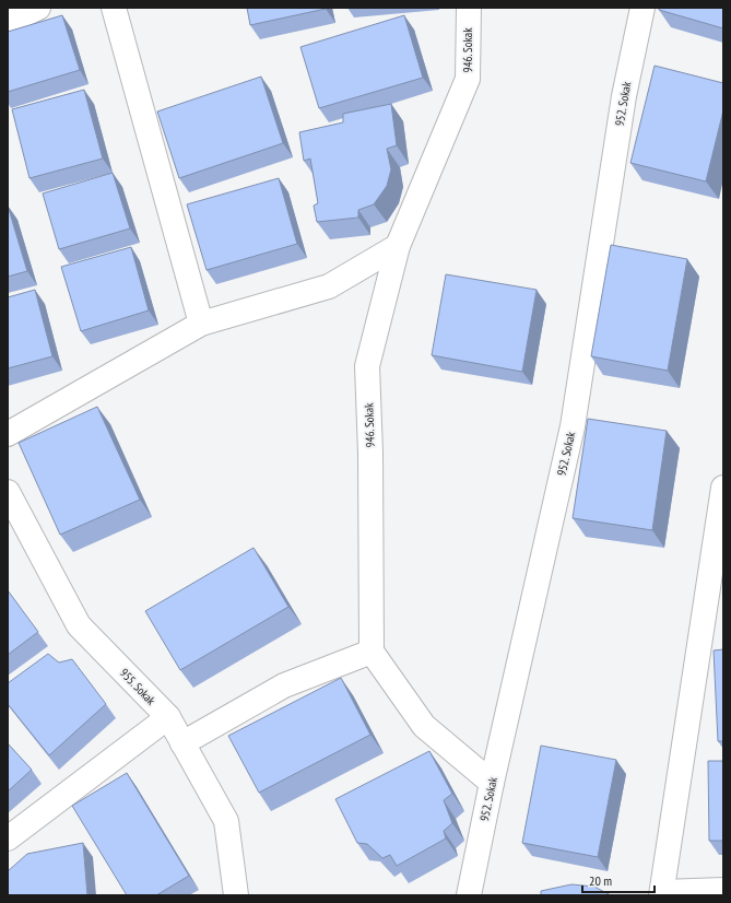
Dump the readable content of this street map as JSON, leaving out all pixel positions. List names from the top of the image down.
{
  "streets": {
    "street": ["946. Sokak", "952. Sokak", "955. Sokak"]
  },
  "scale_bar": "20 m"
}
